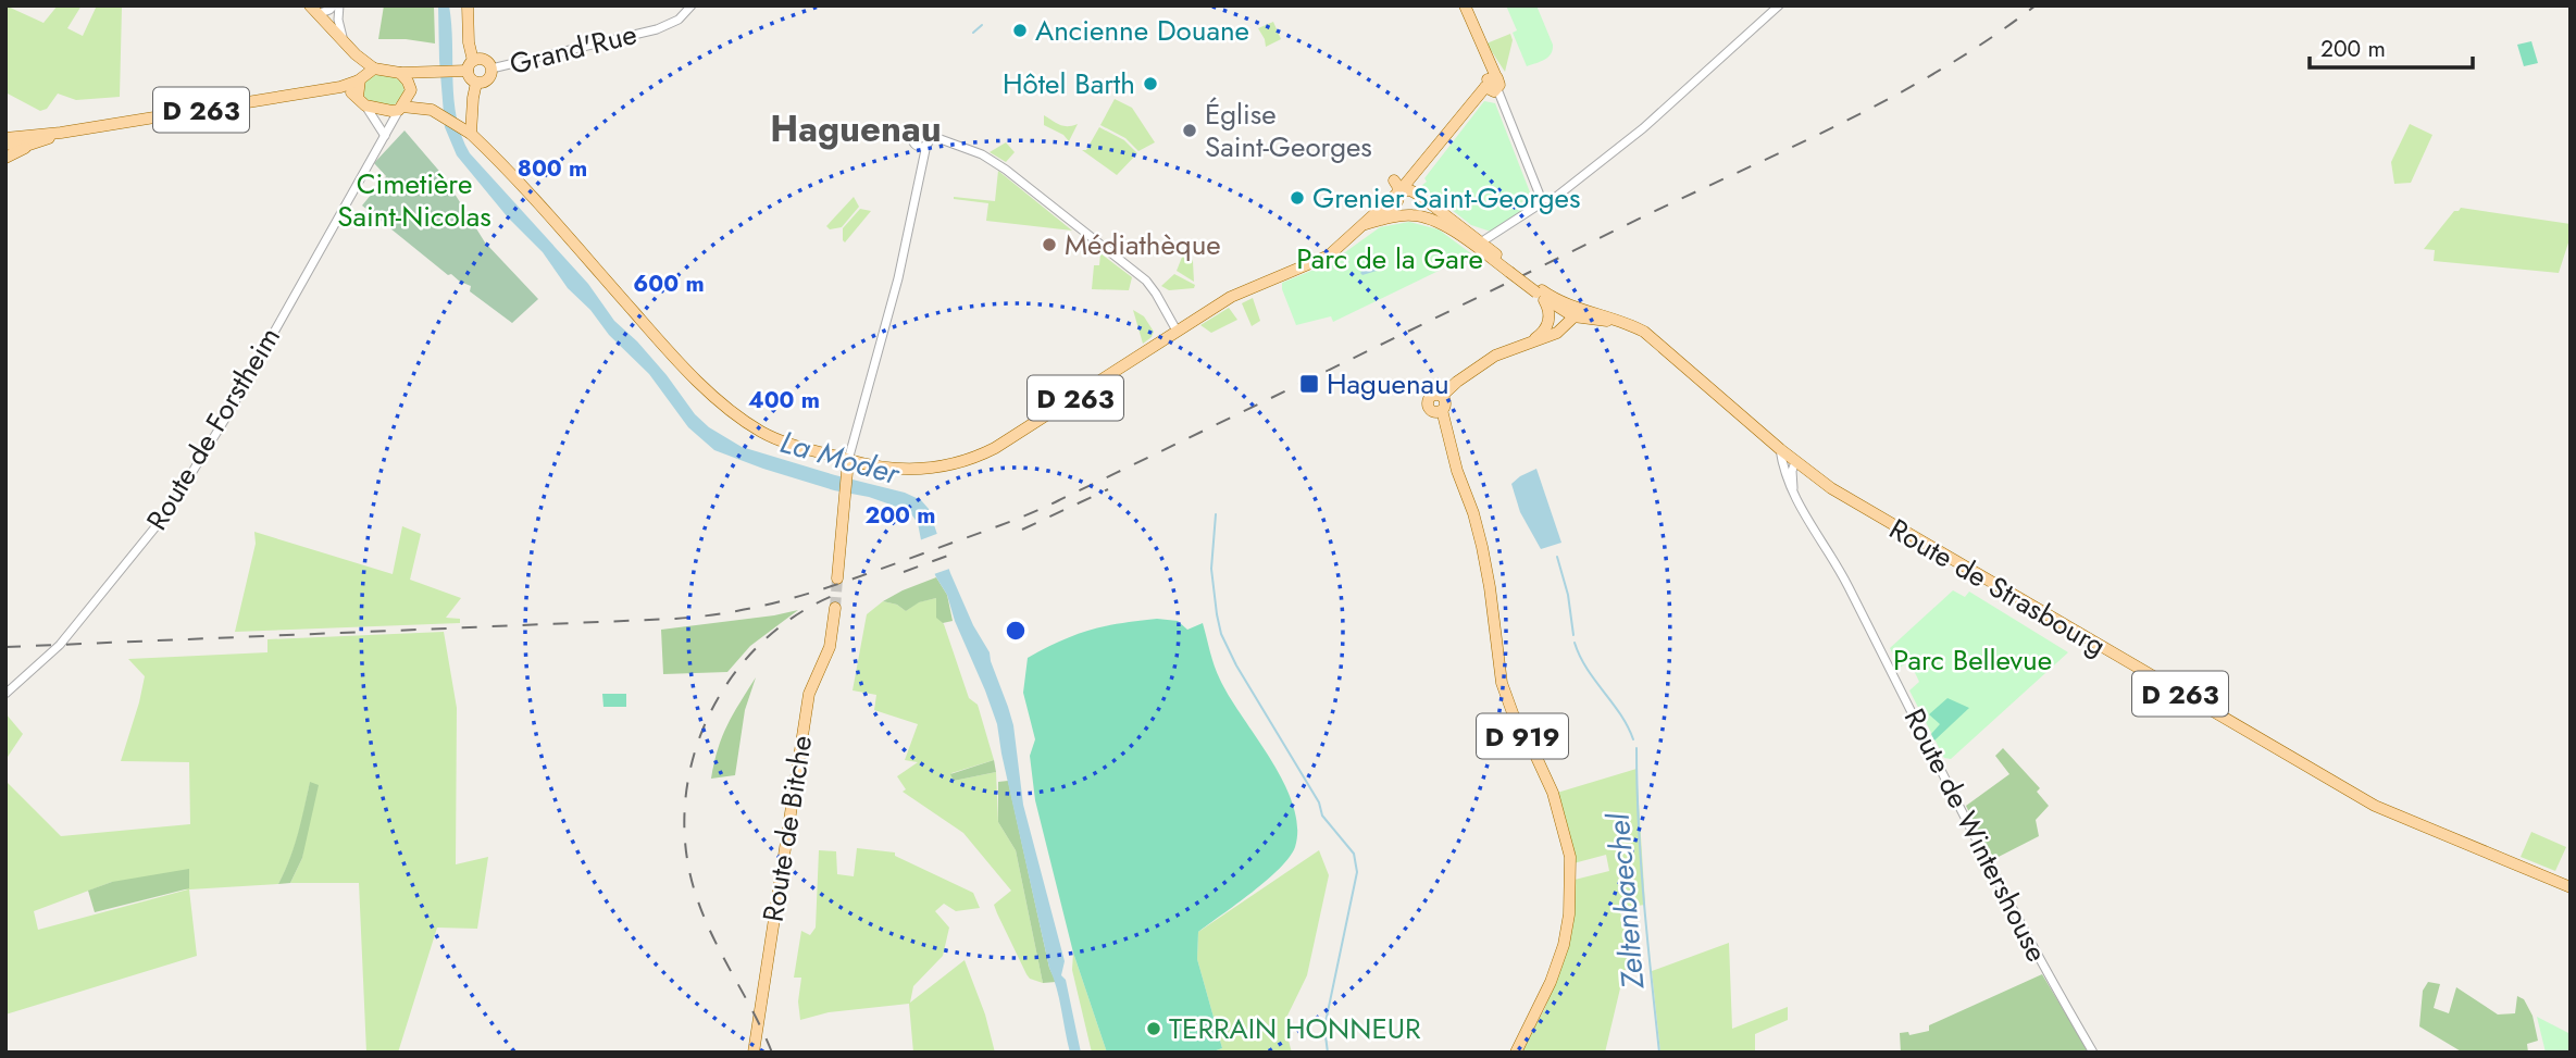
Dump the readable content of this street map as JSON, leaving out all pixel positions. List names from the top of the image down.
{
  "streets": {
    "main road": [
      "D 263",
      "Route de Strasbourg",
      "D 919",
      "Route de Bitche"
    ],
    "street": ["Grand'Rue", "Route de Forstheim", "Route de Wintershouse"]
  },
  "crossings": [
    ["D 263", "Route de Forstheim"],
    ["D 263", "Route de Strasbourg"],
    ["Route de Strasbourg", "Route de Wintershouse"]
  ],
  "districts": ["Haguenau"],
  "water": ["La Moder", "Zeltenbaechel"],
  "parks": ["Cimetière Saint-Nicolas", "Parc de la Gare", "Parc Bellevue"],
  "places": {
    "other": [
      "Ancienne Douane",
      "Hôtel Barth",
      "Église Saint-Georges",
      "Grenier Saint-Georges",
      "Médiathèque",
      "TERRAIN HONNEUR"
    ],
    "transit": ["Haguenau"]
  },
  "scale_bar": "200 m",
  "rings": [
    "800 m",
    "600 m",
    "400 m",
    "200 m"
  ]
}
